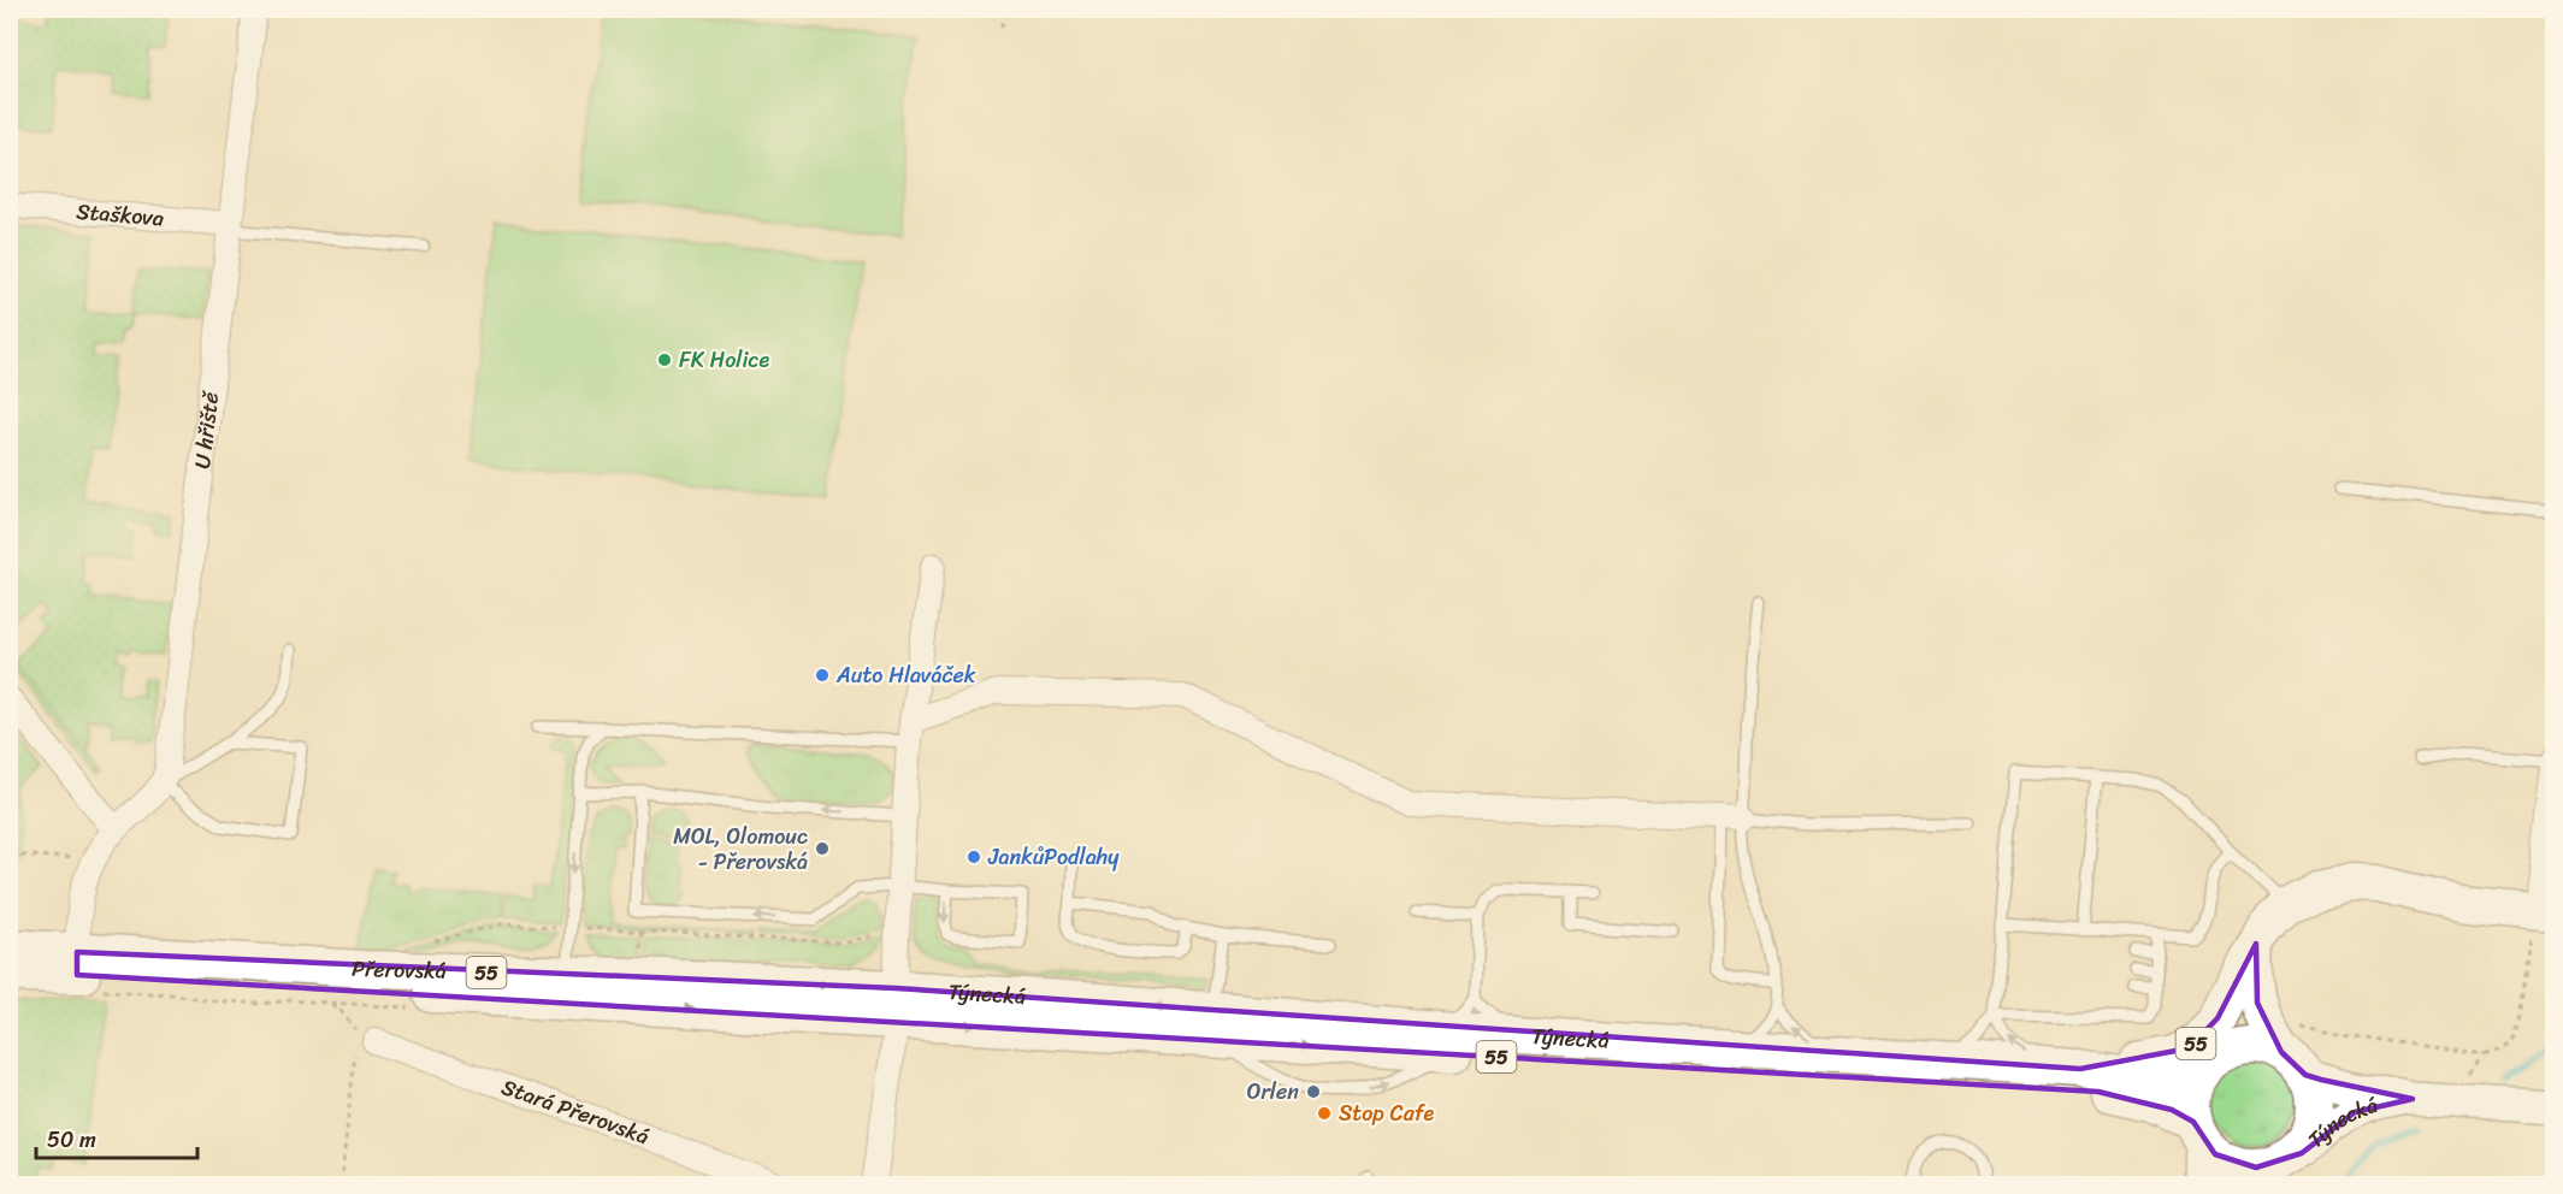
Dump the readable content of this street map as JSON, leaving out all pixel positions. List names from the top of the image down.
{
  "streets": {
    "main road": ["Přerovská", "55", "Týnecká"],
    "street": ["Staškova", "U hřiště", "Stará Přerovská"]
  },
  "crossings": [
    ["Staškova", "U hřiště"],
    ["Přerovská", "Týnecká"],
    ["55", "Týnecká"]
  ],
  "places": [
    "FK Holice",
    "Auto Hlaváček",
    "MOL, Olomouc - Přerovská",
    "JankůPodlahy",
    "Orlen",
    "Stop Cafe"
  ],
  "scale_bar": "50 m"
}
